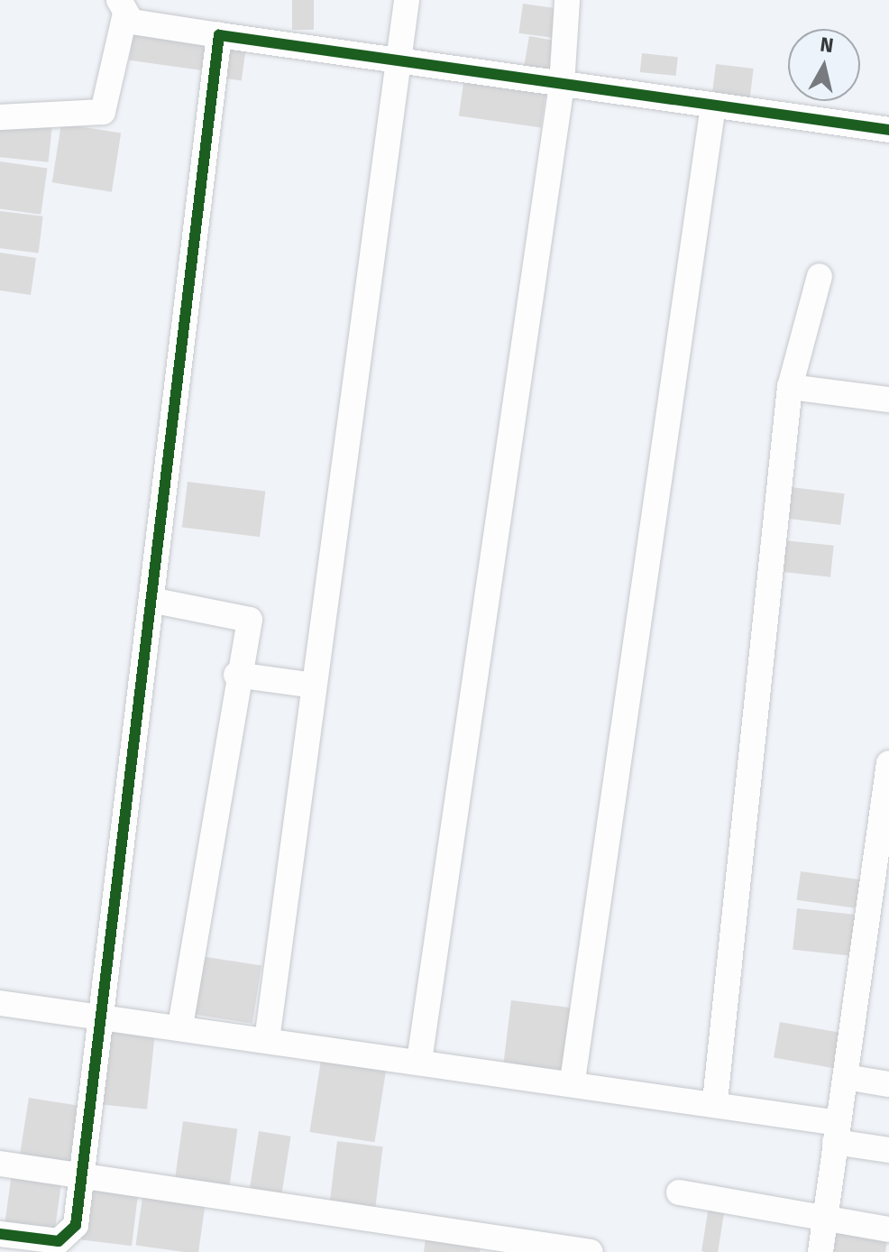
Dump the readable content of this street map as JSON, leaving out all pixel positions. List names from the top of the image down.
{
  "north": "top"
}
